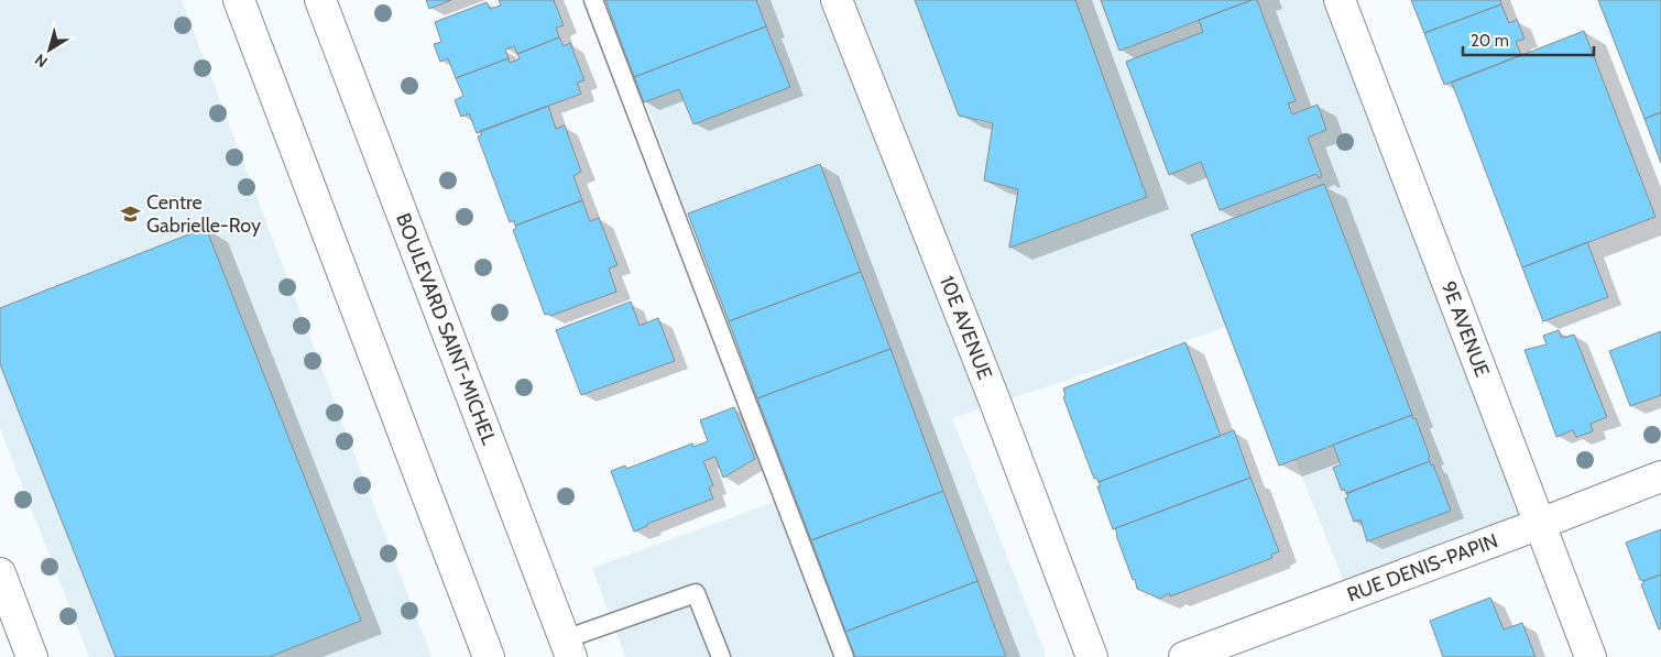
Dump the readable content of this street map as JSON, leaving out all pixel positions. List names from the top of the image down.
{
  "streets": {
    "street": [
      "BOULEVARD SAINT-MICHEL",
      "10E AVENUE",
      "9E AVENUE",
      "RUE DENIS-PAPIN"
    ]
  },
  "crossings": [
    ["9E AVENUE", "RUE DENIS-PAPIN"]
  ],
  "places": {
    "school or university": ["Centre Gabrielle-Roy"]
  },
  "scale_bar": "20 m",
  "north": "bottom left"
}
